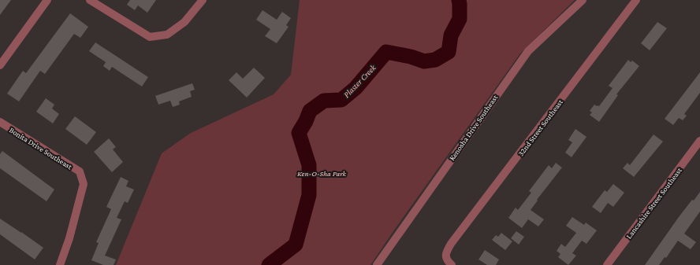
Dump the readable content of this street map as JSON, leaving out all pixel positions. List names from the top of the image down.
{
  "streets": {
    "street": [
      "Kenosha Drive Southeast",
      "32nd Street Southeast",
      "Bonita Drive Southeast",
      "Lancashire Street Southeast"
    ]
  },
  "water": ["Plaster Creek"],
  "parks": ["Ken-O-Sha Park"]
}
